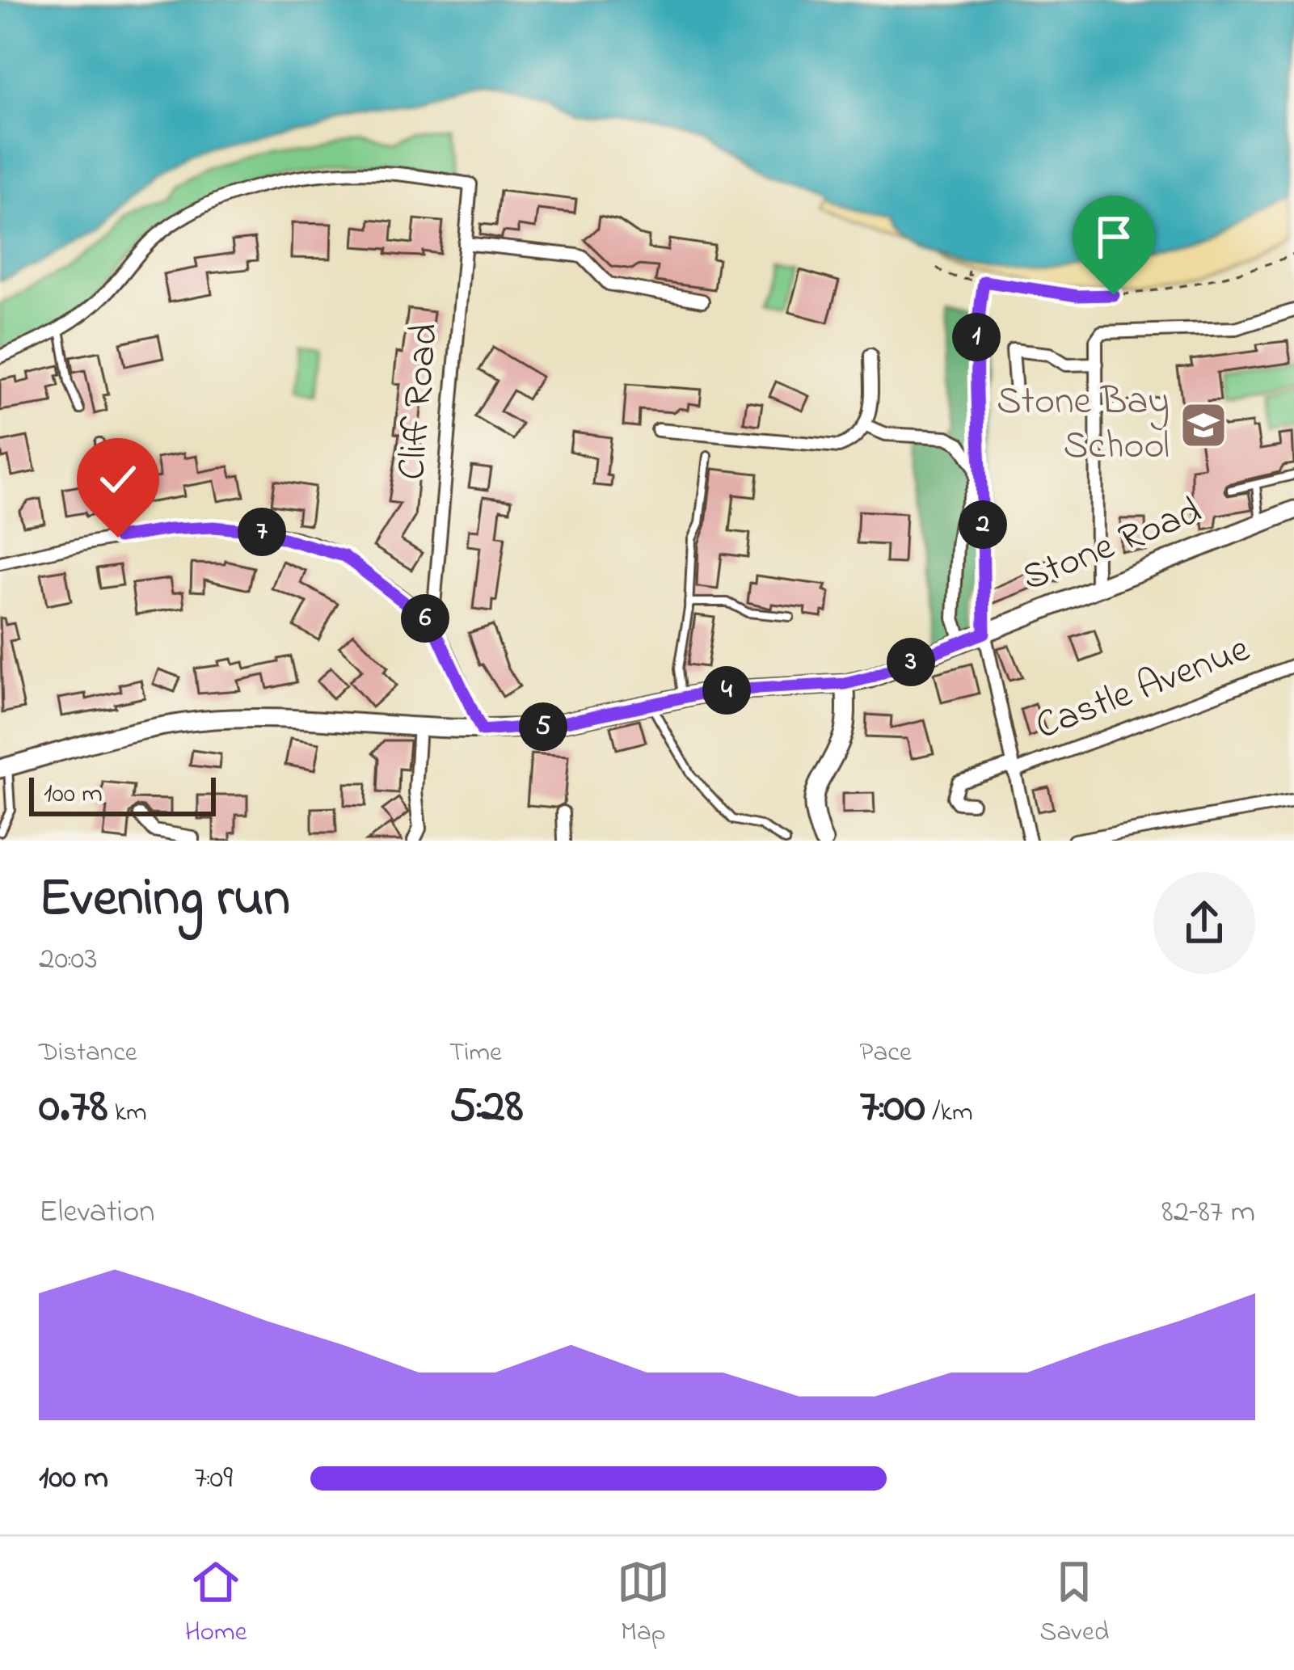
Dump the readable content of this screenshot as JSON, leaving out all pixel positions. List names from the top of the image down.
{
  "streets": {
    "main road": ["Stone Road"],
    "street": ["Cliff Road", "Castle Avenue"]
  },
  "places": {
    "school or university": ["Stone Bay School"]
  },
  "scale_bar": "100 m",
  "page": {
    "pins": [
      "1",
      "2",
      "7",
      "6",
      "3",
      "4",
      "5"
    ],
    "scale": "100 m",
    "heading": ["Evening run", "20:03"],
    "stats": [
      ["Distance", "0.78 km"],
      ["Time", "5:28"],
      ["Pace", "7:00 /km"]
    ],
    "chart": ["Elevation", "82–87 m"],
    "list": [
      {
        "name": "100 m",
        "note": "7:09"
      }
    ],
    "tabs": ["Home", "Map", "Saved"]
  }
}
